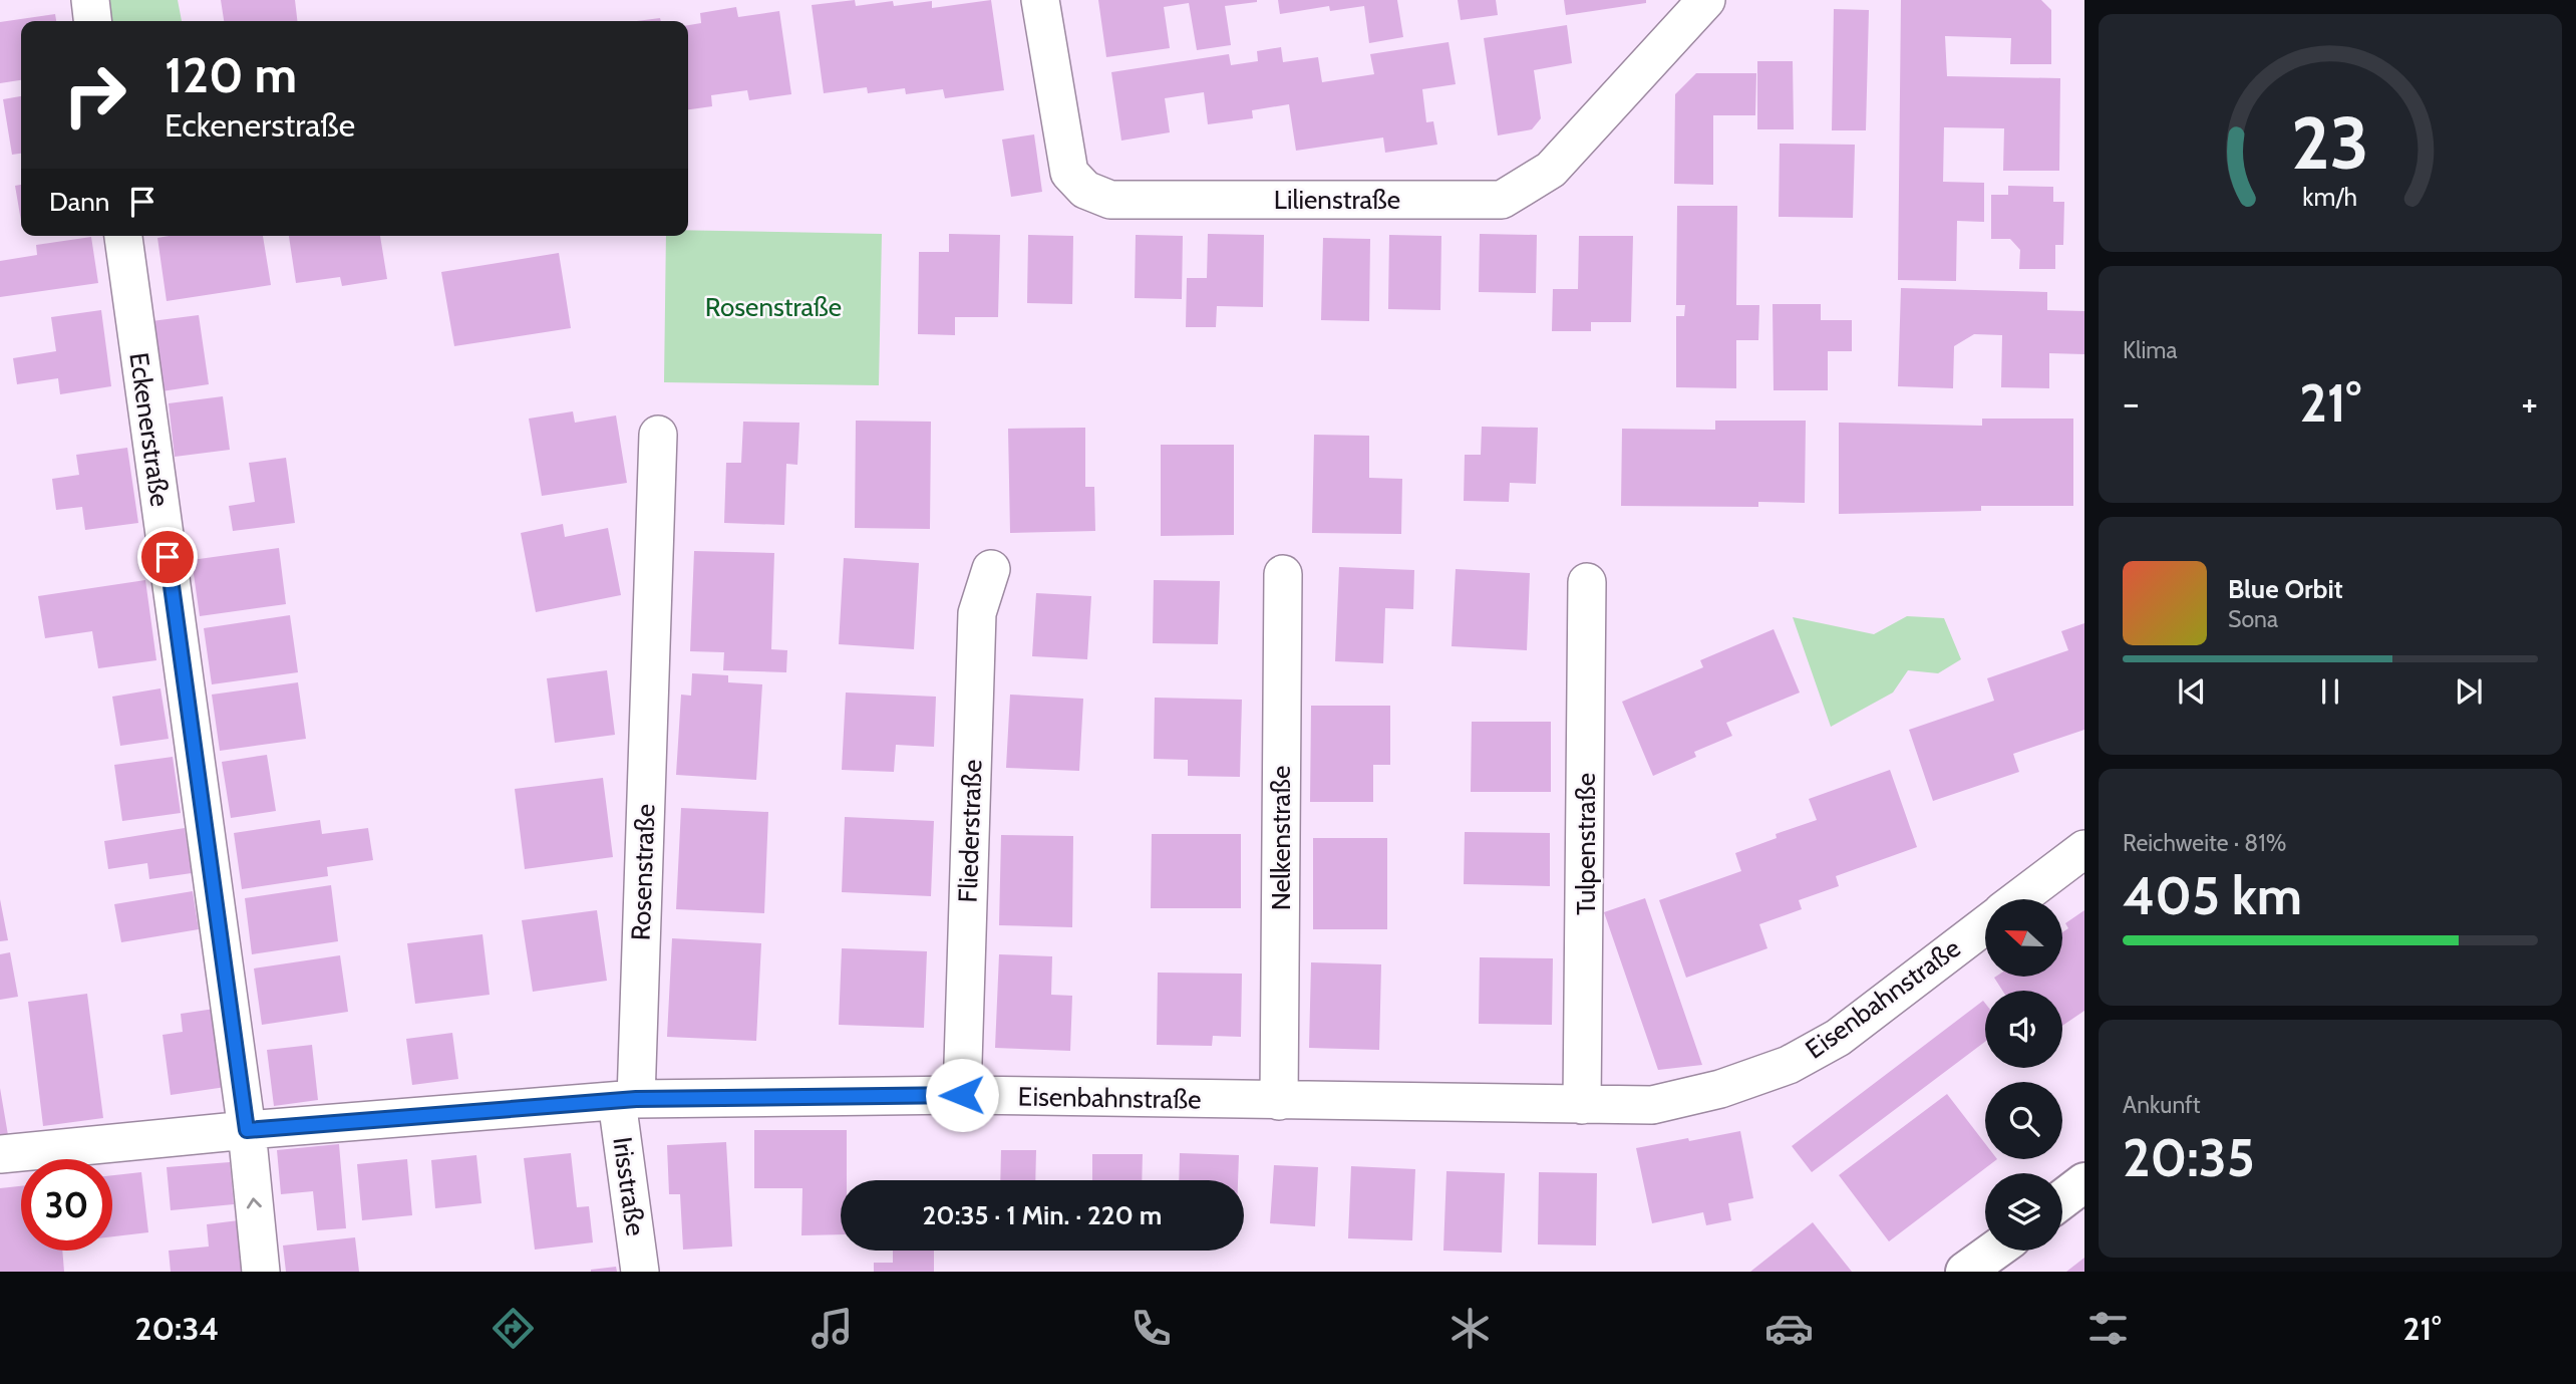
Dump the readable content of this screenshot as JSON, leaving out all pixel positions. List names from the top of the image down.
{
  "streets": {
    "street": [
      "Lilienstraße",
      "Eckenerstraße",
      "Fliederstraße",
      "Nelkenstraße",
      "Tulpenstraße",
      "Rosenstraße",
      "Eisenbahnstraße",
      "Irisstraße"
    ]
  },
  "crossings": [
    ["Eckenerstraße", "Eisenbahnstraße"],
    ["Fliederstraße", "Eisenbahnstraße"],
    ["Nelkenstraße", "Eisenbahnstraße"],
    ["Tulpenstraße", "Eisenbahnstraße"],
    ["Rosenstraße", "Eisenbahnstraße"],
    ["Rosenstraße", "Irisstraße"],
    ["Eisenbahnstraße", "Irisstraße"]
  ],
  "parks": ["Rosenstraße"],
  "north": "left",
  "page": {
    "turn": ["120 m", "Eckenerstraße"],
    "then": "Dann",
    "tile": [
      "Klima",
      ["Reichweite · 81%", "405 km"],
      ["Ankunft", "20:35"]
    ],
    "heat": ["−", "21°", "+"],
    "song": ["Blue Orbit", "Sona"],
    "limit": "30",
    "trip": "20:35 · 1 Min. · 220 m",
    "tabs": ["20:34", "21°"],
    "gauge": ["23", "km/h"]
  }
}
